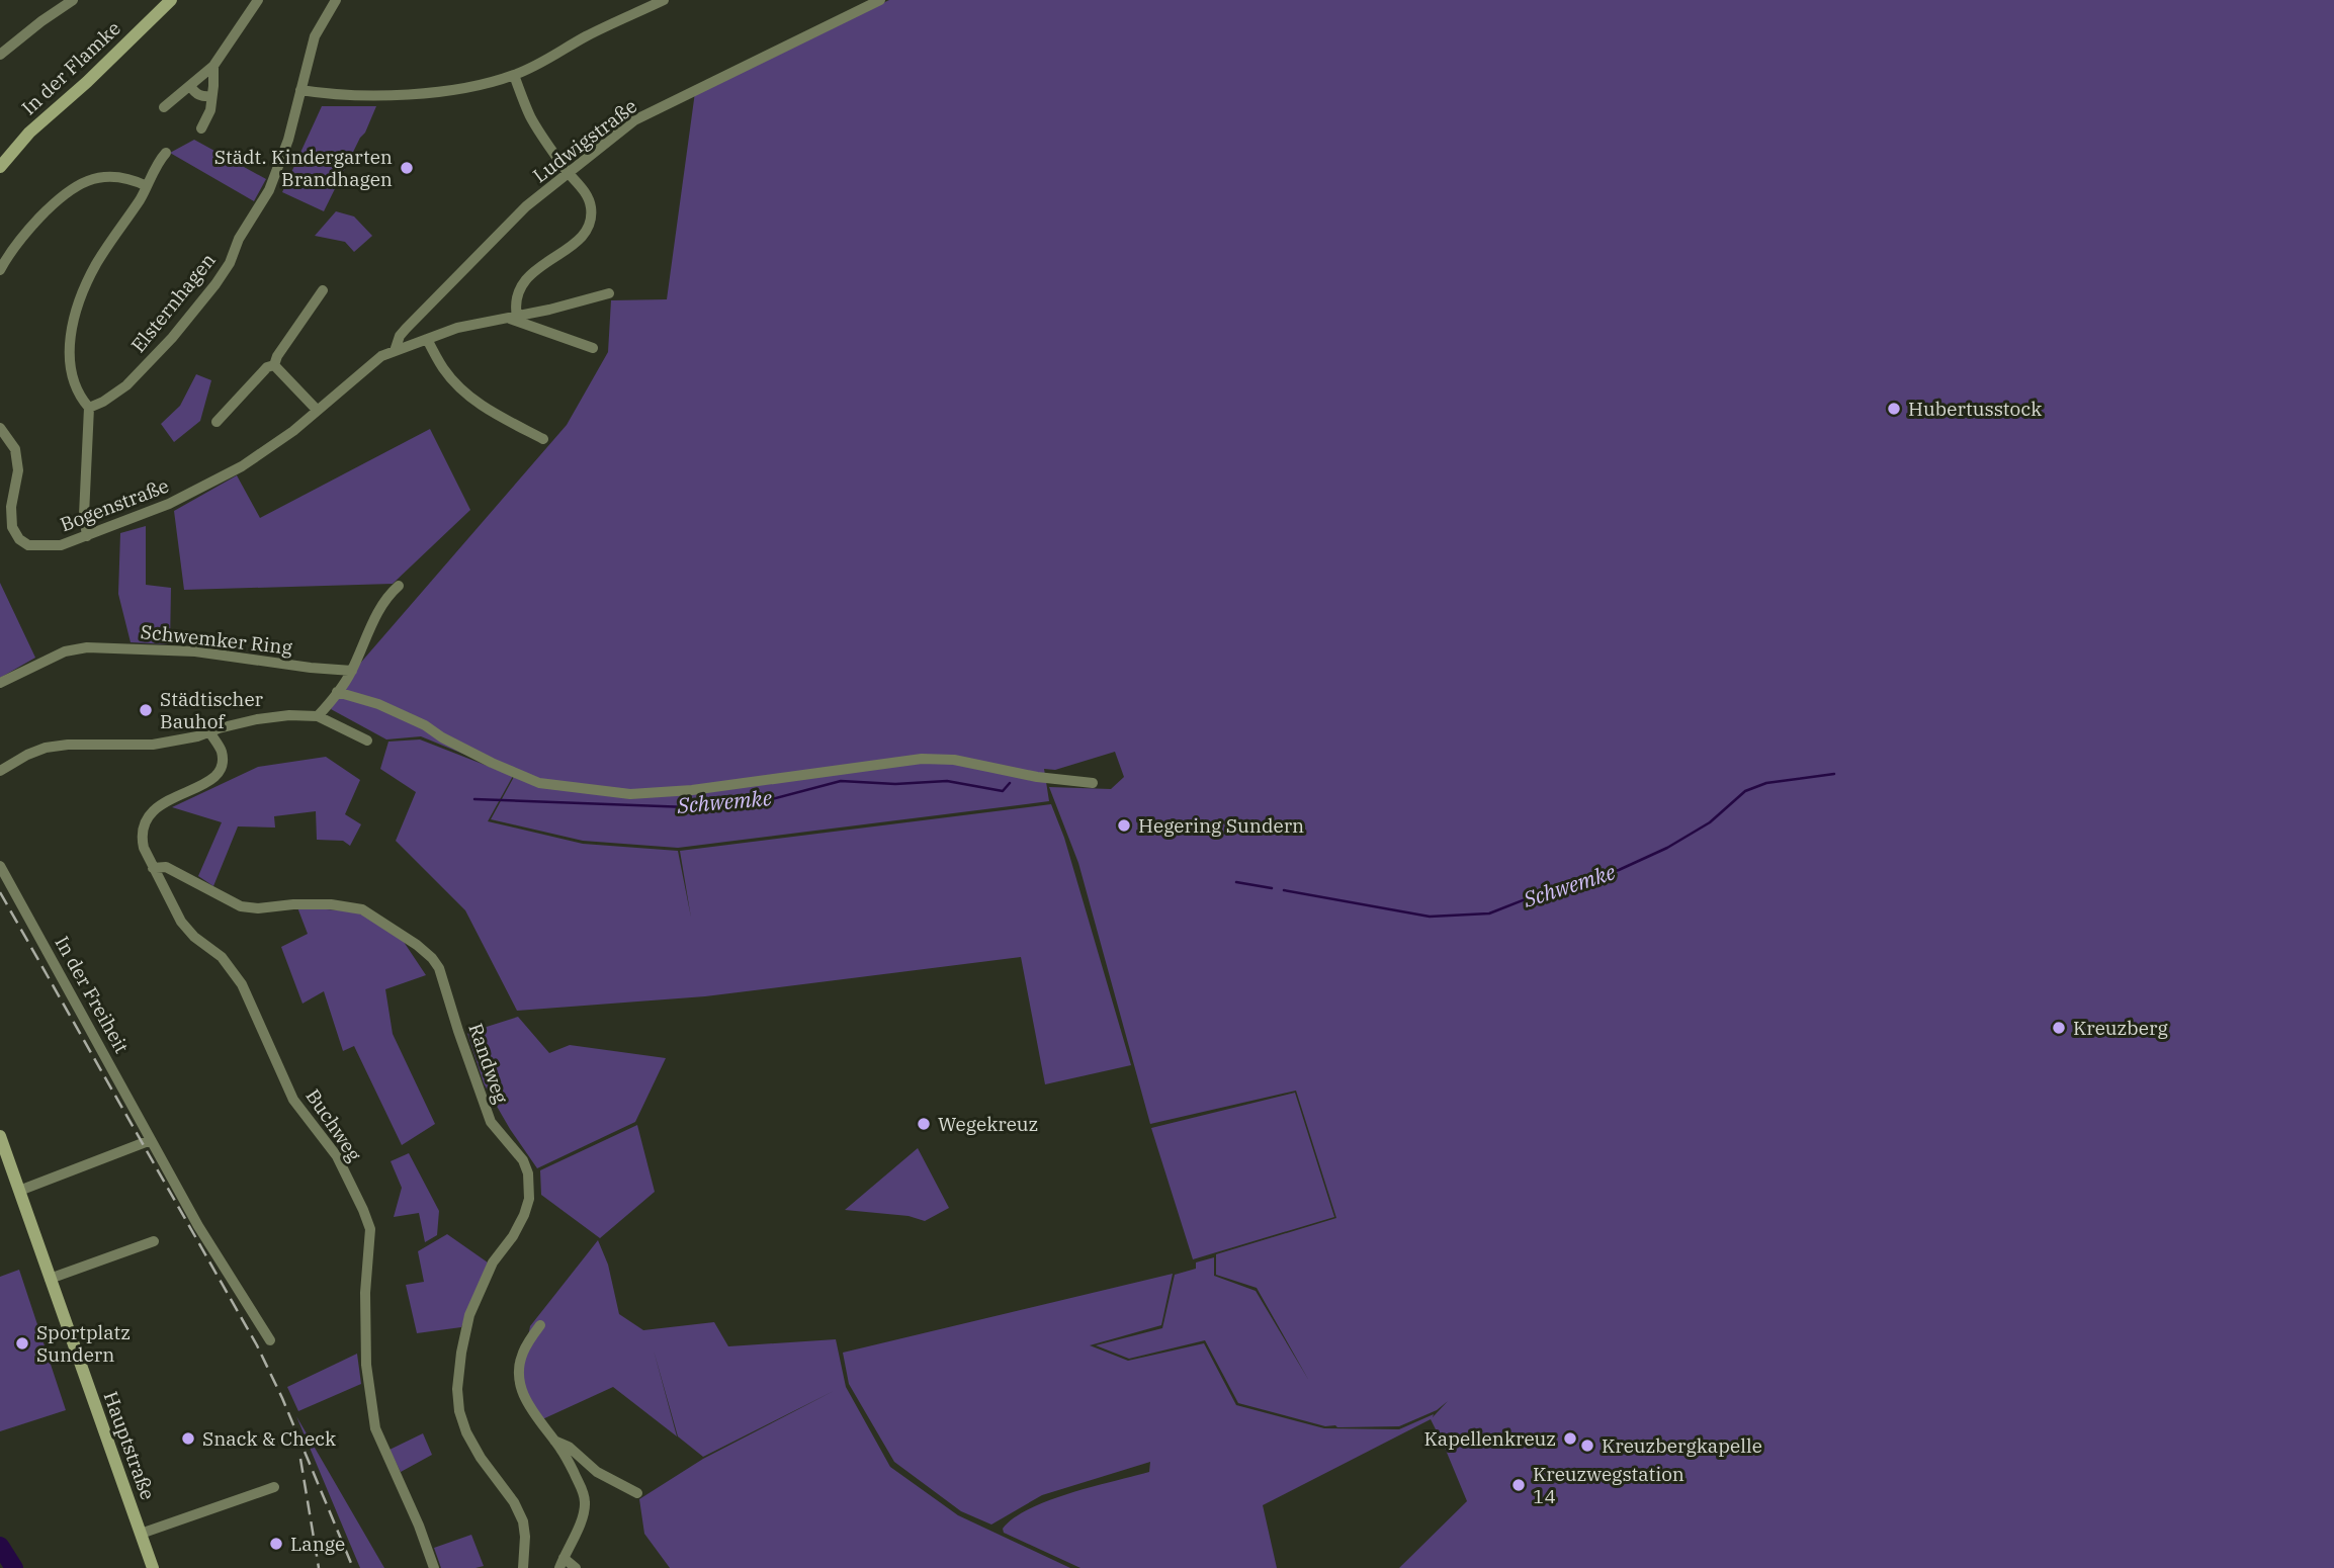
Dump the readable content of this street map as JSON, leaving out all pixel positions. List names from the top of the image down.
{
  "streets": {
    "main road": ["In der Flamke", "Hauptstraße"],
    "street": [
      "Ludwigstraße",
      "Elsternhagen",
      "Bogenstraße",
      "Schwemker Ring",
      "In der Freiheit",
      "Randweg",
      "Buchweg"
    ]
  },
  "crossings": [
    ["Ludwigstraße", "Bogenstraße"],
    ["Randweg", "Buchweg"]
  ],
  "water": ["Schwemke"],
  "places": [
    "Städt. Kindergarten Brandhagen",
    "Hubertusstock",
    "Städtischer Bauhof",
    "Hegering Sundern",
    "Kreuzberg",
    "Wegekreuz",
    "Sportplatz Sundern",
    "Snack & Check",
    "Kapellenkreuz",
    "Kreuzbergkapelle",
    "Kreuzwegstation 14",
    "Lange"
  ]
}
